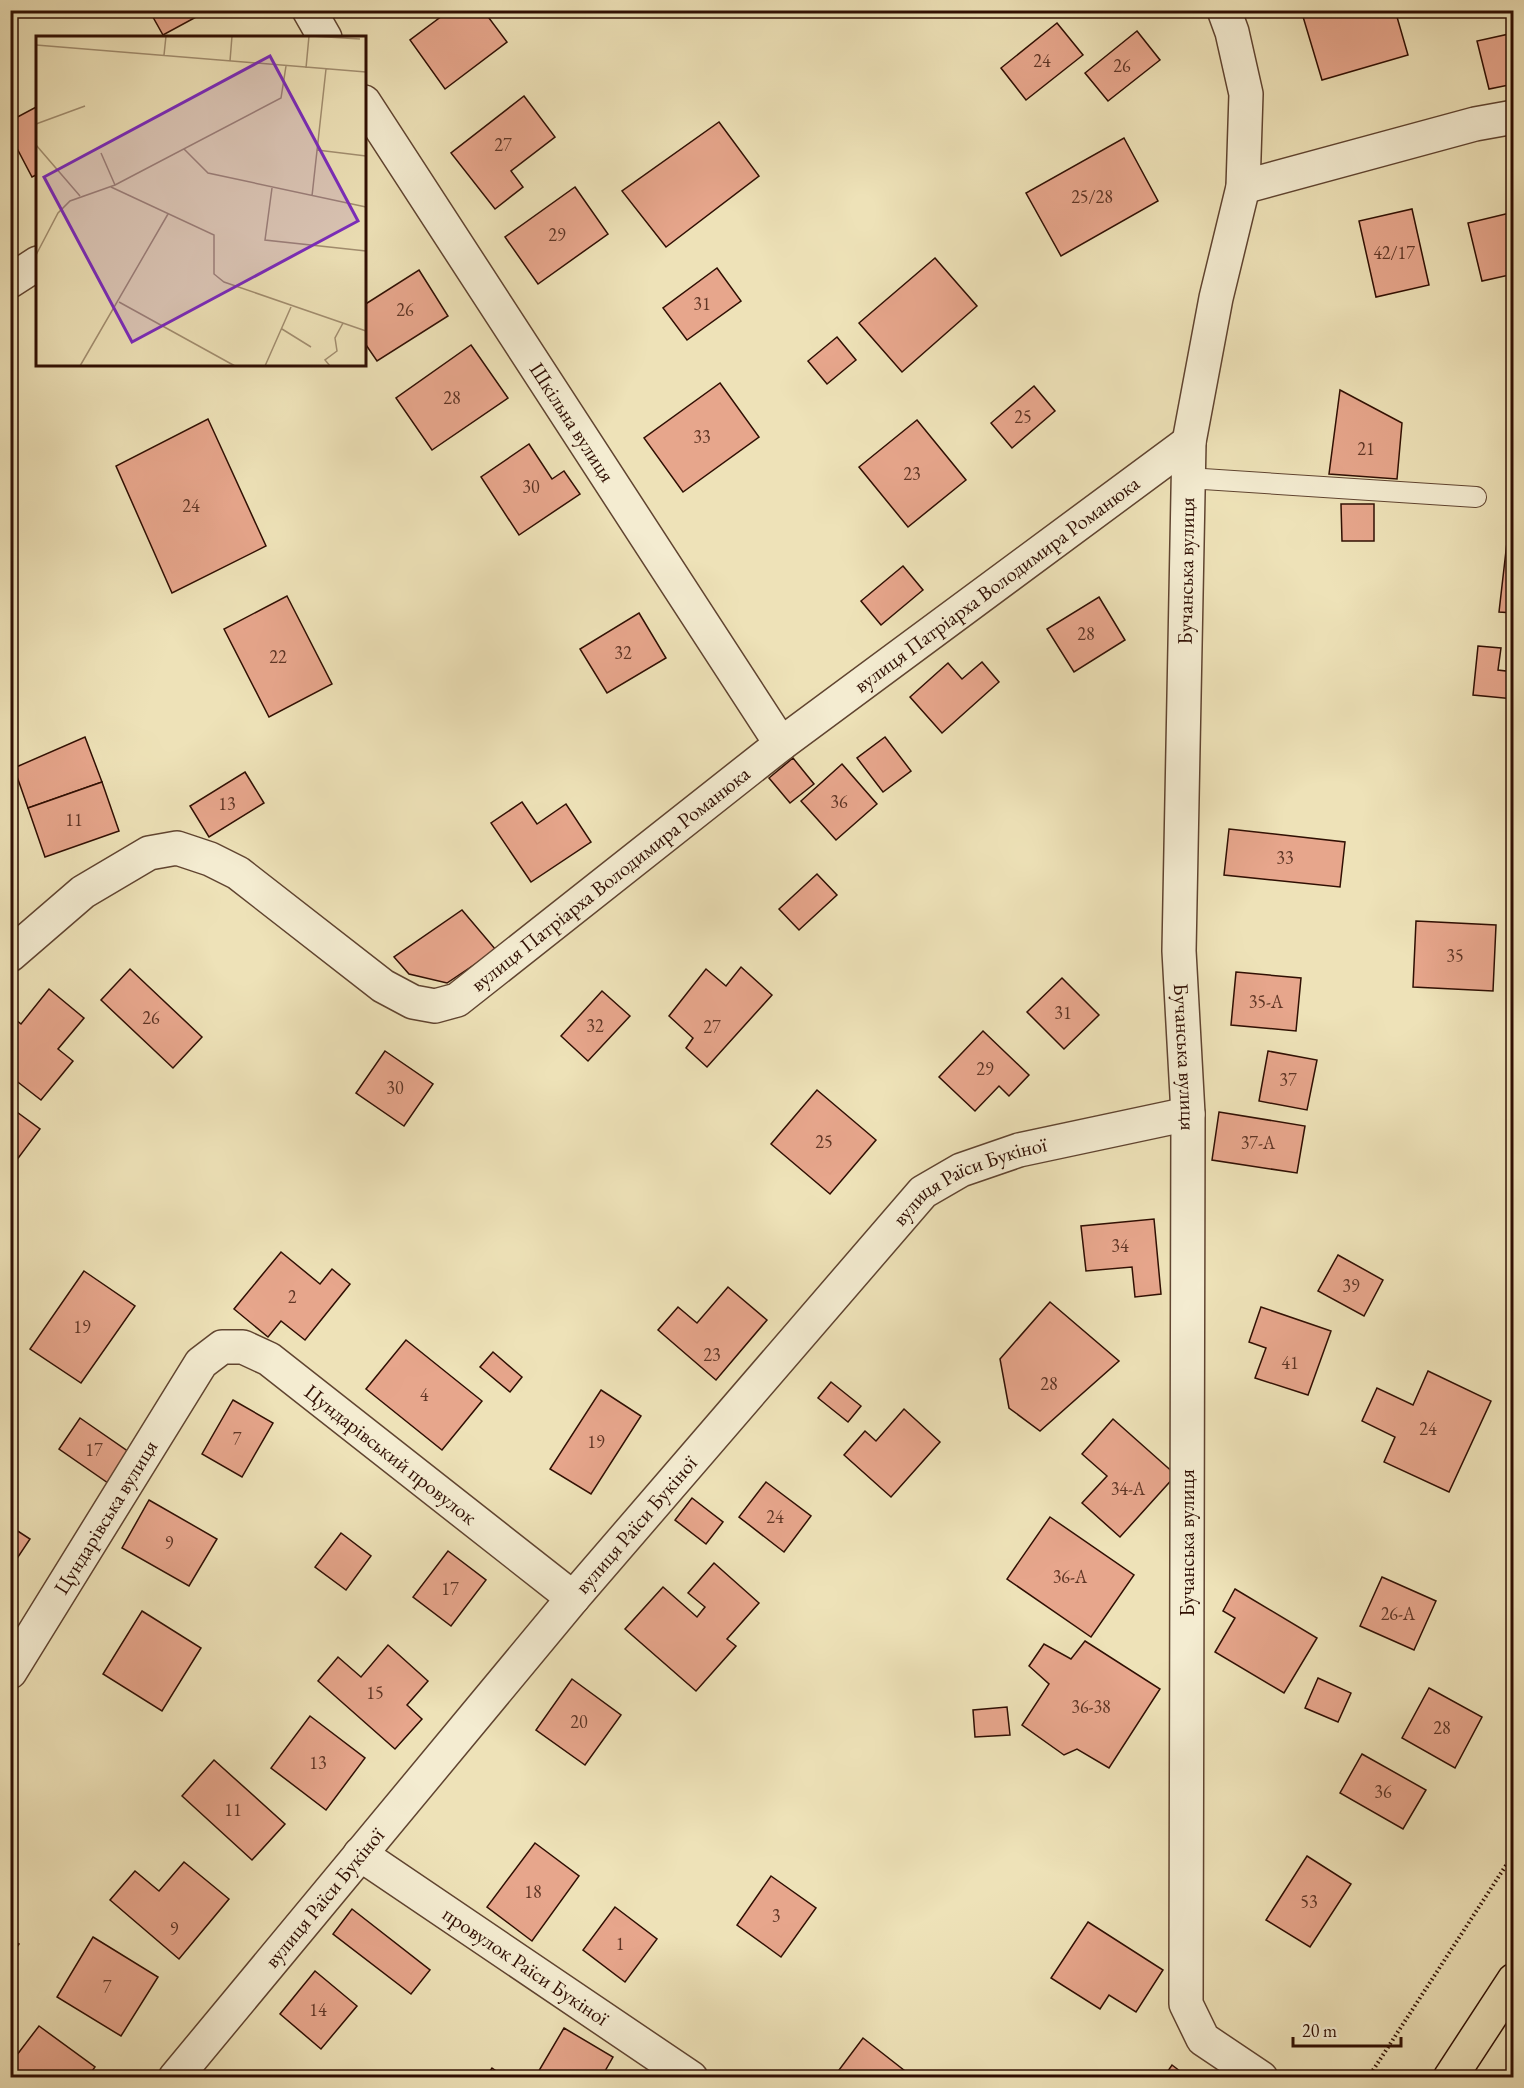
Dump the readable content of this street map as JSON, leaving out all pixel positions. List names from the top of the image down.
{
  "streets": {
    "street": [
      "Шкільна вулиця",
      "Бучанська вулиця",
      "вулиця Патріарха Володимира Романюка",
      "вулиця Раїси Букіної",
      "Цундарівський провулок",
      "Цундарівська вулиця",
      "провулок Раїси Букіної"
    ]
  },
  "crossings": [
    ["Шкільна вулиця", "вулиця Патріарха Володимира Романюка"],
    ["Бучанська вулиця", "вулиця Патріарха Володимира Романюка"],
    ["Бучанська вулиця", "вулиця Раїси Букіної"],
    ["вулиця Раїси Букіної", "Цундарівський провулок"],
    ["вулиця Раїси Букіної", "провулок Раїси Букіної"],
    ["Цундарівський провулок", "Цундарівська вулиця"]
  ],
  "house_numbers": [
    "24",
    "26",
    "27",
    "25/28",
    "29",
    "42/17",
    "31",
    "26",
    "28",
    "25",
    "33",
    "21",
    "23",
    "30",
    "24",
    "28",
    "32",
    "22",
    "36",
    "13",
    "11",
    "33",
    "35",
    "35-А",
    "31",
    "26",
    "32",
    "27",
    "29",
    "37",
    "30",
    "25",
    "37-А",
    "34",
    "39",
    "2",
    "19",
    "23",
    "41",
    "28",
    "4",
    "24",
    "7",
    "19",
    "17",
    "34-А",
    "24",
    "9",
    "36-А",
    "17",
    "26-А",
    "15",
    "36-38",
    "20",
    "28",
    "13",
    "36",
    "11",
    "18",
    "53",
    "3",
    "9",
    "1",
    "7",
    "14"
  ],
  "scale_bar": "20 m"
}
